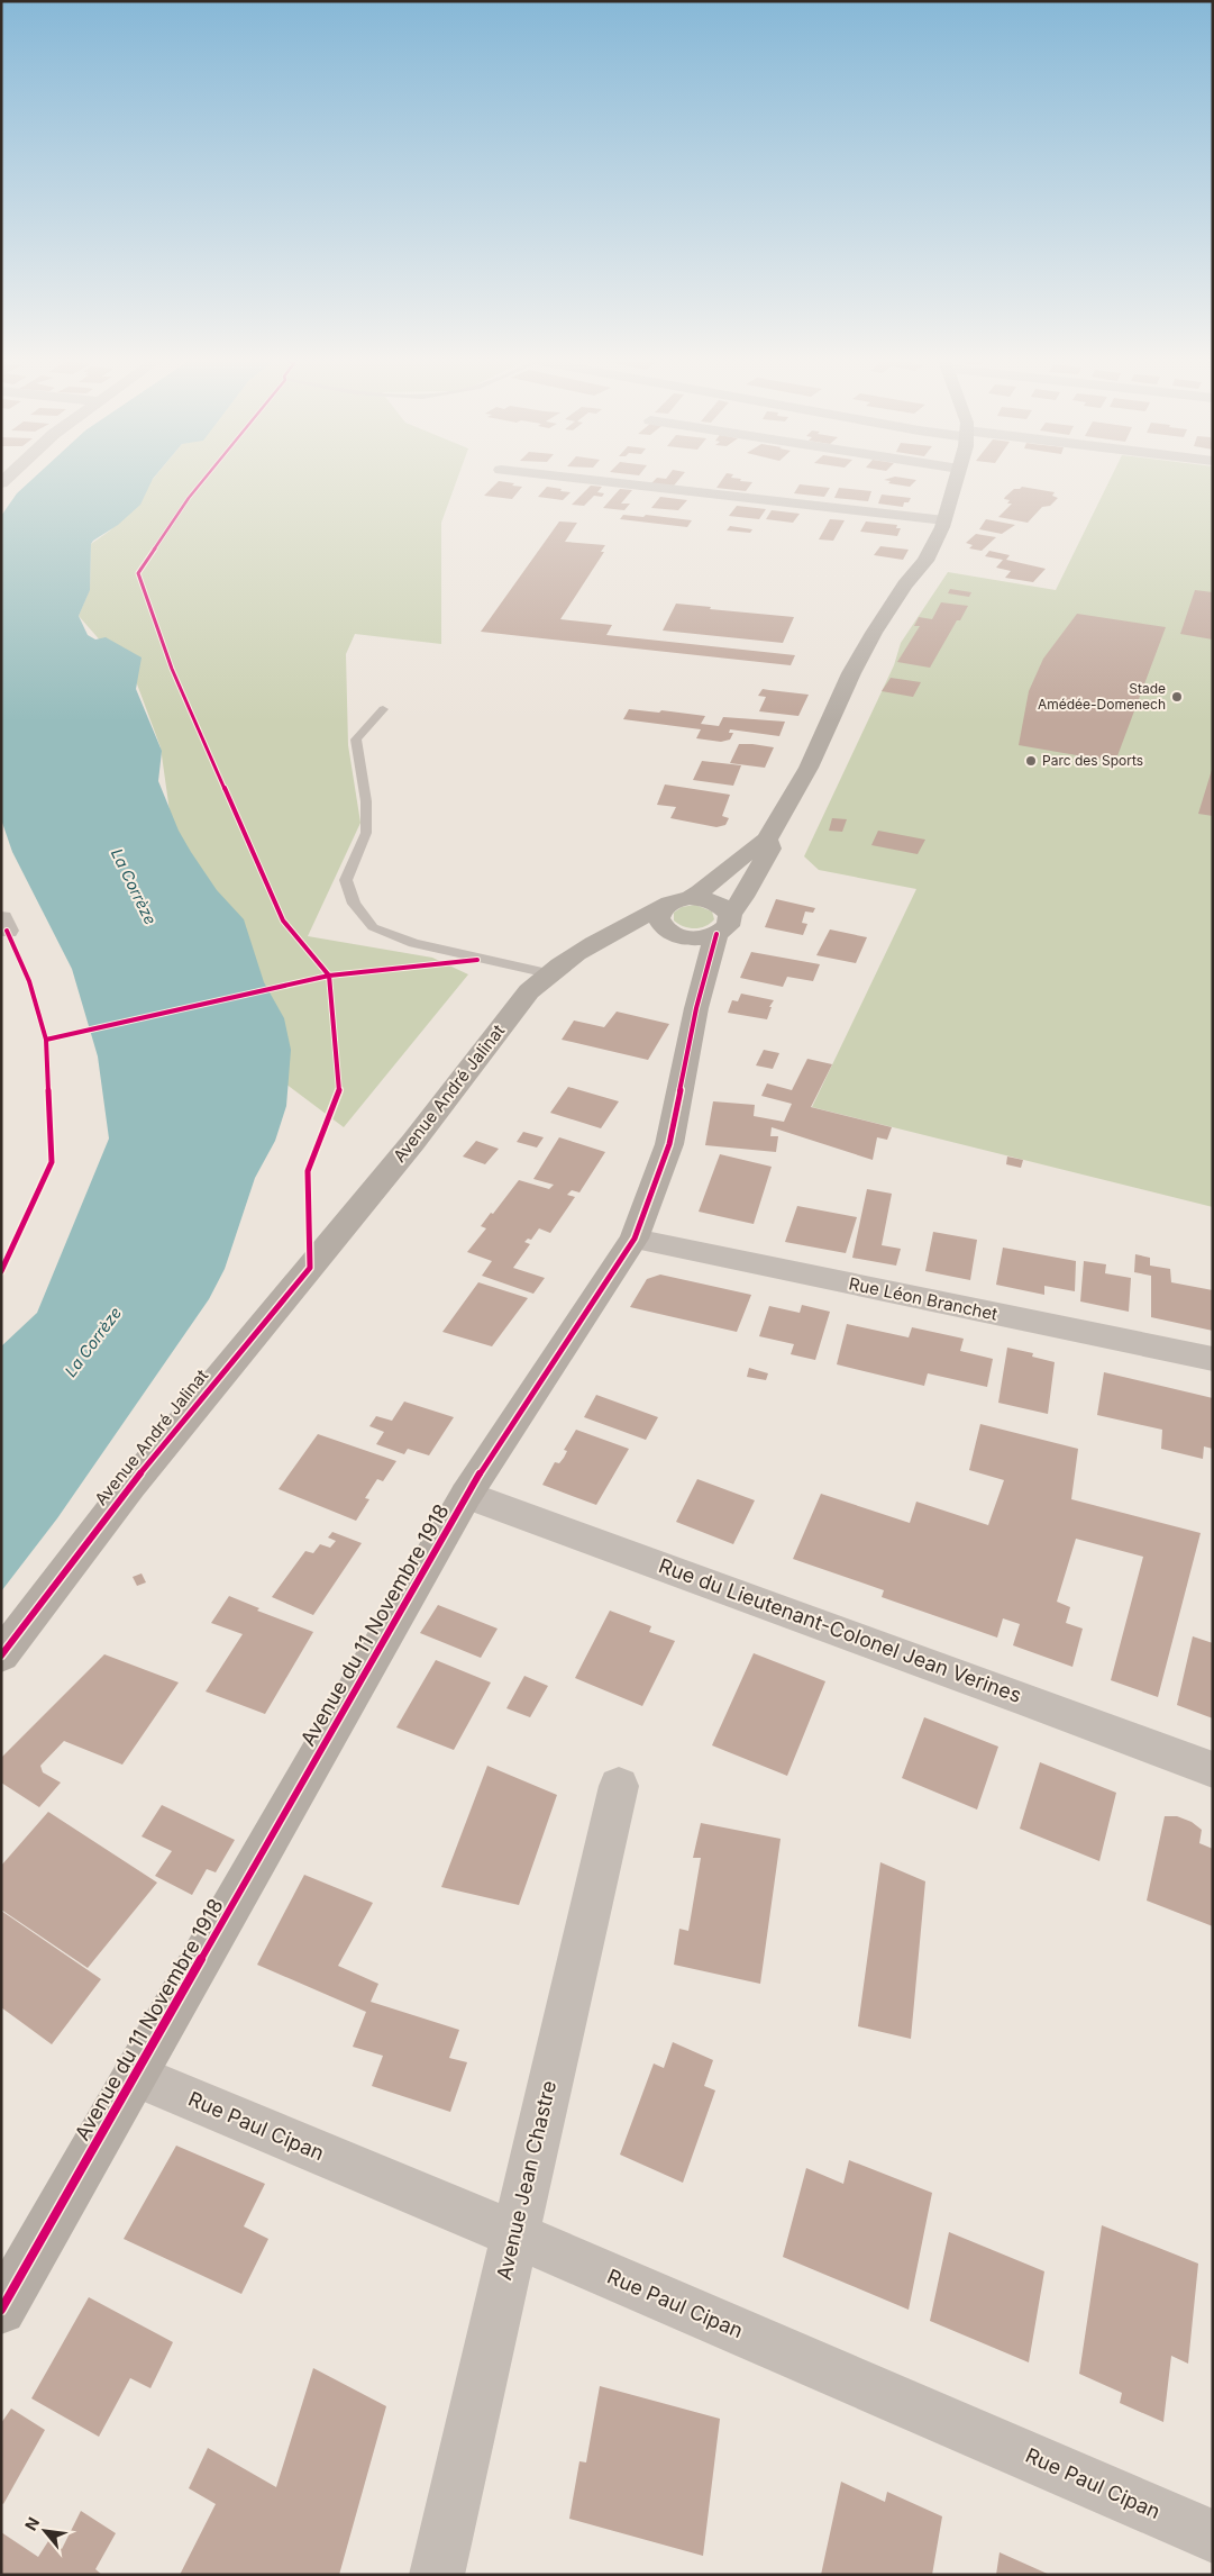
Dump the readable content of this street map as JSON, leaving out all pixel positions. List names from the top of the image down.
{
  "streets": {
    "street": [
      "Avenue André Jalinat",
      "Rue Léon Branchet",
      "Avenue du 11 Novembre 1918",
      "Rue du Lieutenant-Colonel Jean Verines",
      "Rue Paul Cipan",
      "Avenue Jean Chastre"
    ]
  },
  "crossings": [
    ["Avenue André Jalinat", "Avenue du 11 Novembre 1918"],
    ["Rue Léon Branchet", "Avenue du 11 Novembre 1918"],
    ["Avenue du 11 Novembre 1918", "Rue du Lieutenant-Colonel Jean Verines"],
    ["Avenue du 11 Novembre 1918", "Rue Paul Cipan"],
    ["Rue Paul Cipan", "Avenue Jean Chastre"]
  ],
  "water": ["La Corrèze"],
  "places": ["Stade Amédée-Domenech", "Parc des Sports"],
  "north": "top left"
}
